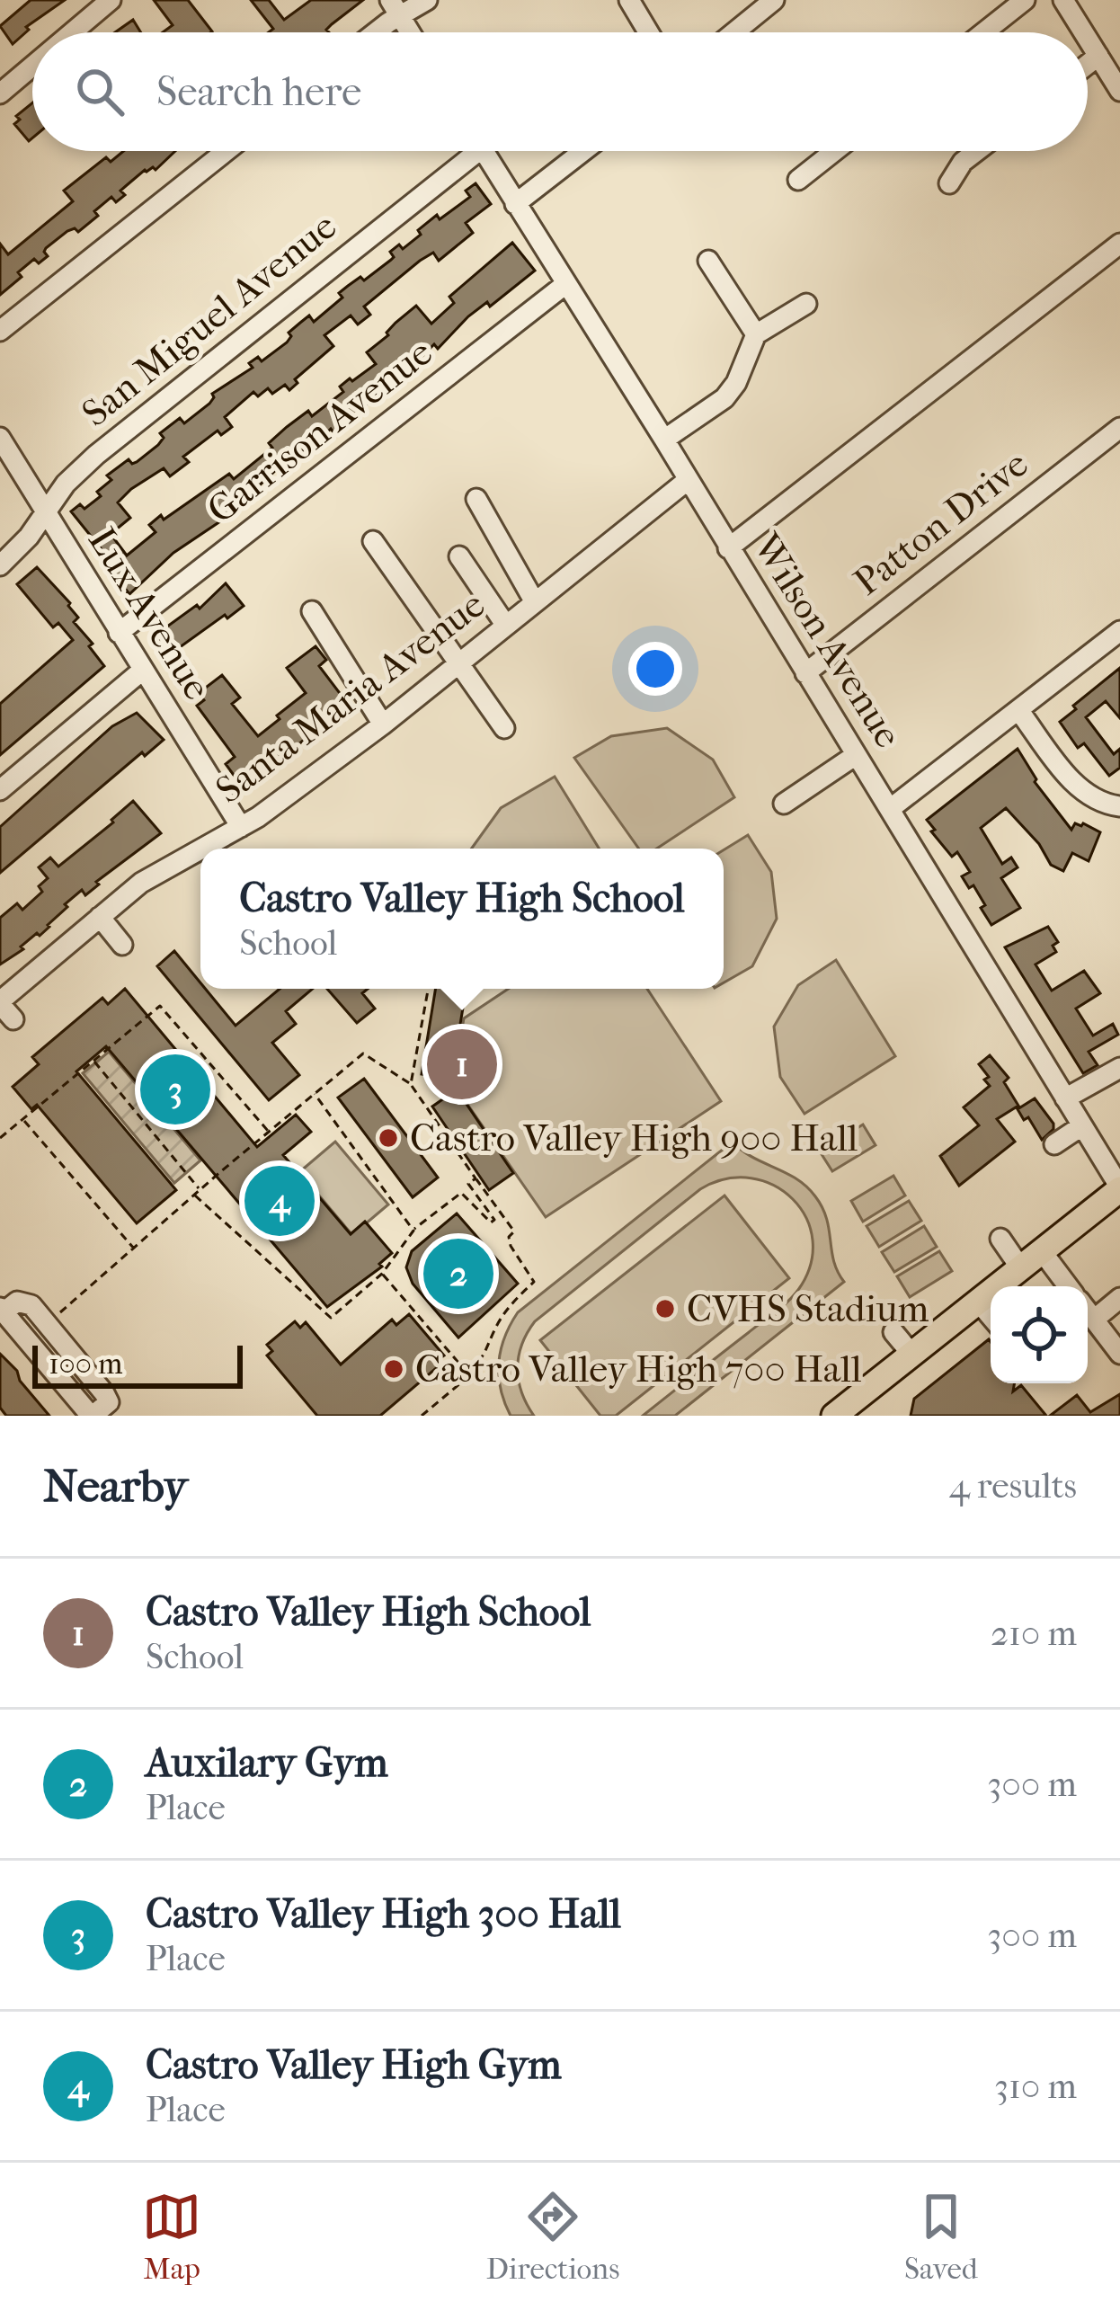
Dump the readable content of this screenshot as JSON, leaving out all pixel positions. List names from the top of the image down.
{
  "streets": {
    "street": [
      "San Miguel Avenue",
      "Garrison Avenue",
      "Patton Drive",
      "Lux Avenue",
      "Wilson Avenue",
      "Santa Maria Avenue"
    ]
  },
  "crossings": [
    ["San Miguel Avenue", "Lux Avenue"],
    ["Garrison Avenue", "Lux Avenue"],
    ["Garrison Avenue", "Wilson Avenue"],
    ["Patton Drive", "Wilson Avenue"],
    ["Lux Avenue", "Santa Maria Avenue"],
    ["Wilson Avenue", "Santa Maria Avenue"]
  ],
  "places": ["Castro Valley High 900 Hall", "CVHS Stadium", "Castro Valley High 700 Hall"],
  "scale_bar": "100 m",
  "page": {
    "search": "Search here",
    "popup": ["Castro Valley High School", "School"],
    "pins": [
      "1",
      "3",
      "4",
      "2"
    ],
    "scale": "100 m",
    "heading": ["Nearby", "4 results"],
    "list": [
      {
        "mark": "1",
        "name": "Castro Valley High School",
        "note": "School",
        "value": "210 m"
      },
      {
        "mark": "2",
        "name": "Auxilary Gym",
        "note": "Place",
        "value": "300 m"
      },
      {
        "mark": "3",
        "name": "Castro Valley High 300 Hall",
        "note": "Place",
        "value": "300 m"
      },
      {
        "mark": "4",
        "name": "Castro Valley High Gym",
        "note": "Place",
        "value": "310 m"
      }
    ],
    "nav": ["Map", "Directions", "Saved"]
  }
}
